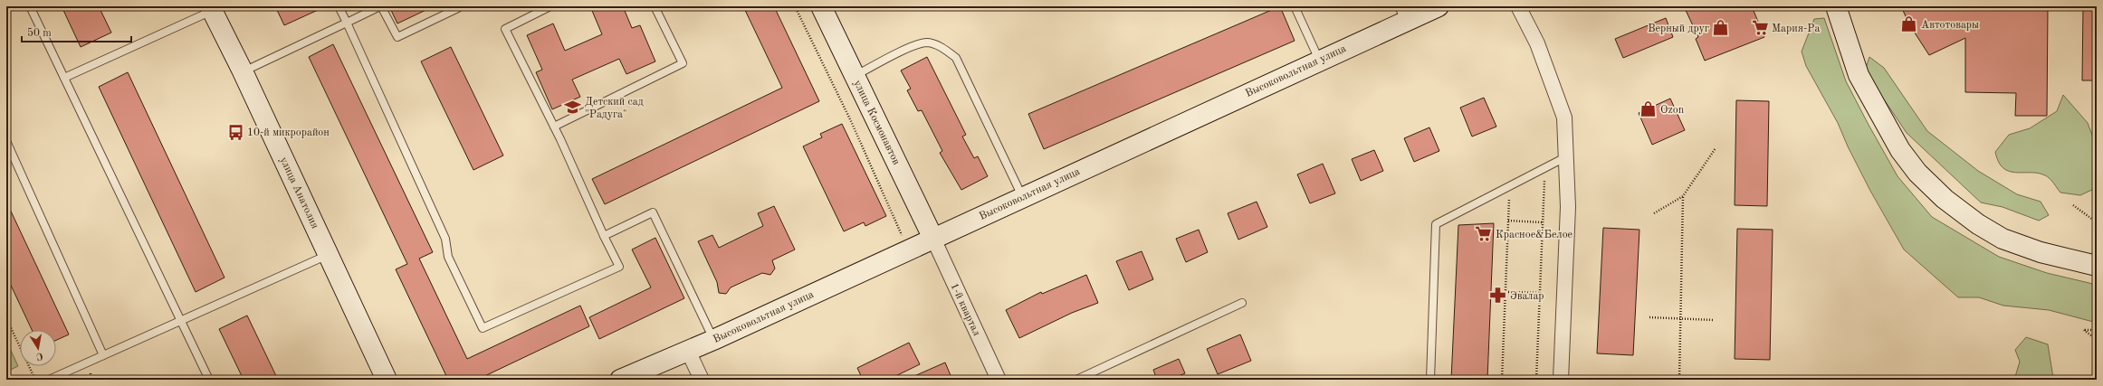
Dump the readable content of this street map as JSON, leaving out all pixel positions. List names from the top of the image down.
{
  "streets": {
    "street": [
      "Высоковольтная улица",
      "улица Космонавтов",
      "улица Анатолия",
      "1-й квартал"
    ]
  },
  "crossings": [
    ["Высоковольтная улица", "улица Космонавтов"],
    ["Высоковольтная улица", "1-й квартал"],
    ["улица Космонавтов", "1-й квартал"]
  ],
  "places": {
    "shop": ["Автотовары", "Верный друг", "Ozon"],
    "supermarket": ["Мария-Ра", "Красное&Белое"],
    "school or university": ["Детский сад \"Радуга\""],
    "bus stop": ["10-й микрорайон"],
    "pharmacy": ["Эвалар"]
  },
  "scale_bar": "50 m",
  "north": "bottom"
}
